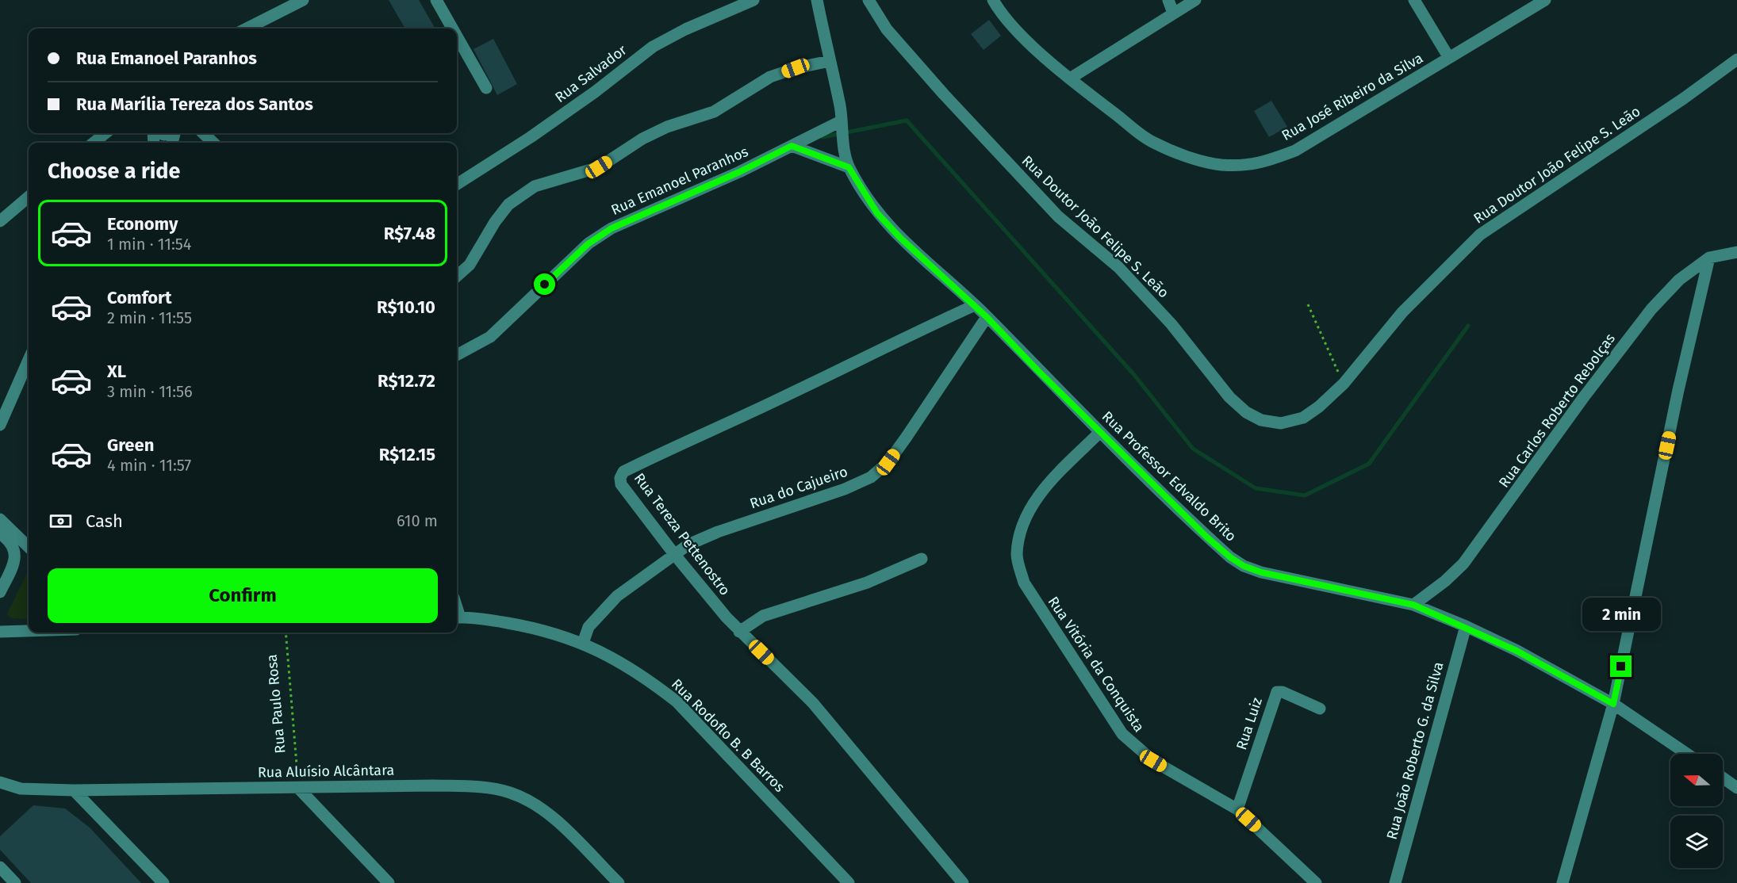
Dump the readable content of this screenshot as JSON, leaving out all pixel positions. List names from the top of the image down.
{
  "streets": {
    "street": [
      "Rua Salvador",
      "Rua José Ribeiro da Silva",
      "Rua Doutor João Felipe S. Leão",
      "Rua Emanoel Paranhos",
      "Rua Carlos Roberto Rebolças",
      "Rua Professor Edvaldo Brito",
      "Rua do Cajueiro",
      "Rua Tereza Pettenostro",
      "Rua Vitória da Conquista",
      "Rua Luiz",
      "Rua Rodoflo B. B Barros",
      "Rua João Roberto G. da Silva",
      "Rua Aluísio Alcântara"
    ],
    "path": ["Rua Paulo Rosa"]
  },
  "crossings": [
    ["Rua Emanoel Paranhos", "Rua Professor Edvaldo Brito"],
    ["Rua Carlos Roberto Rebolças", "Rua Professor Edvaldo Brito"],
    ["Rua Professor Edvaldo Brito", "Rua do Cajueiro"],
    ["Rua Professor Edvaldo Brito", "Rua Tereza Pettenostro"],
    ["Rua Professor Edvaldo Brito", "Rua Vitória da Conquista"],
    ["Rua Professor Edvaldo Brito", "Rua João Roberto G. da Silva"],
    ["Rua do Cajueiro", "Rua Tereza Pettenostro"],
    ["Rua do Cajueiro", "Rua Rodoflo B. B Barros"],
    ["Rua Vitória da Conquista", "Rua Luiz"],
    ["Rua Paulo Rosa", "Rua Aluísio Alcântara"]
  ],
  "north": "left",
  "page": {
    "banner": ["Rua Emanoel Paranhos", "Rua Marília Tereza dos Santos"],
    "heading": "Choose a ride",
    "list": [
      {
        "name": "Economy",
        "note": "1 min · 11:54",
        "value": "R$7.48"
      },
      {
        "name": "Comfort",
        "note": "2 min · 11:55",
        "value": "R$10.10"
      },
      {
        "name": "XL",
        "note": "3 min · 11:56",
        "value": "R$12.72"
      },
      {
        "name": "Green",
        "note": "4 min · 11:57",
        "value": "R$12.15"
      }
    ],
    "pay": ["Cash", "610 m"],
    "buttons": "Confirm",
    "bubble": "2 min"
  }
}
